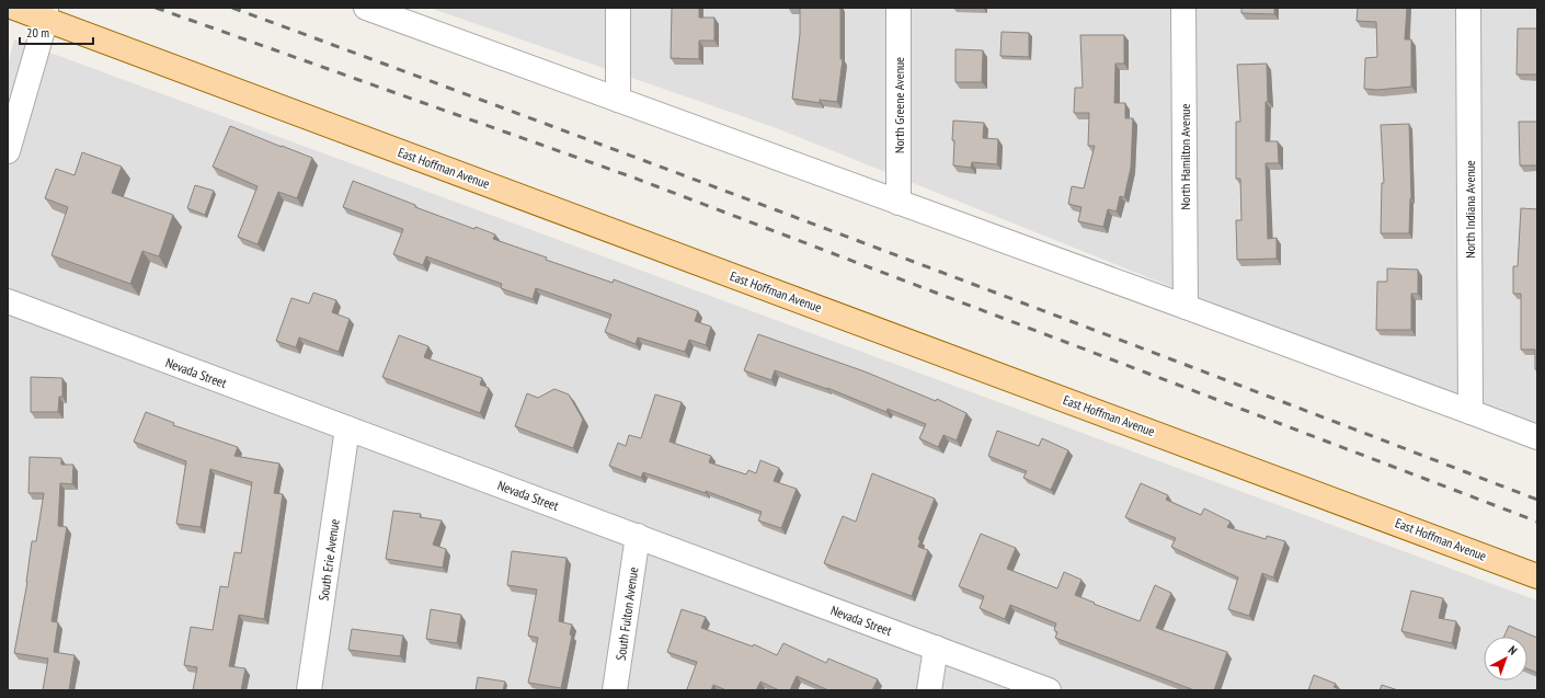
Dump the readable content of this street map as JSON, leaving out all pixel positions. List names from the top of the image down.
{
  "streets": {
    "main road": ["East Hoffman Avenue"],
    "street": [
      "North Greene Avenue",
      "North Hamilton Avenue",
      "North Indiana Avenue",
      "Nevada Street",
      "South Erie Avenue",
      "South Fulton Avenue"
    ]
  },
  "crossings": [
    ["Nevada Street", "South Erie Avenue"],
    ["Nevada Street", "South Fulton Avenue"]
  ],
  "scale_bar": "20 m",
  "north": "top right"
}
